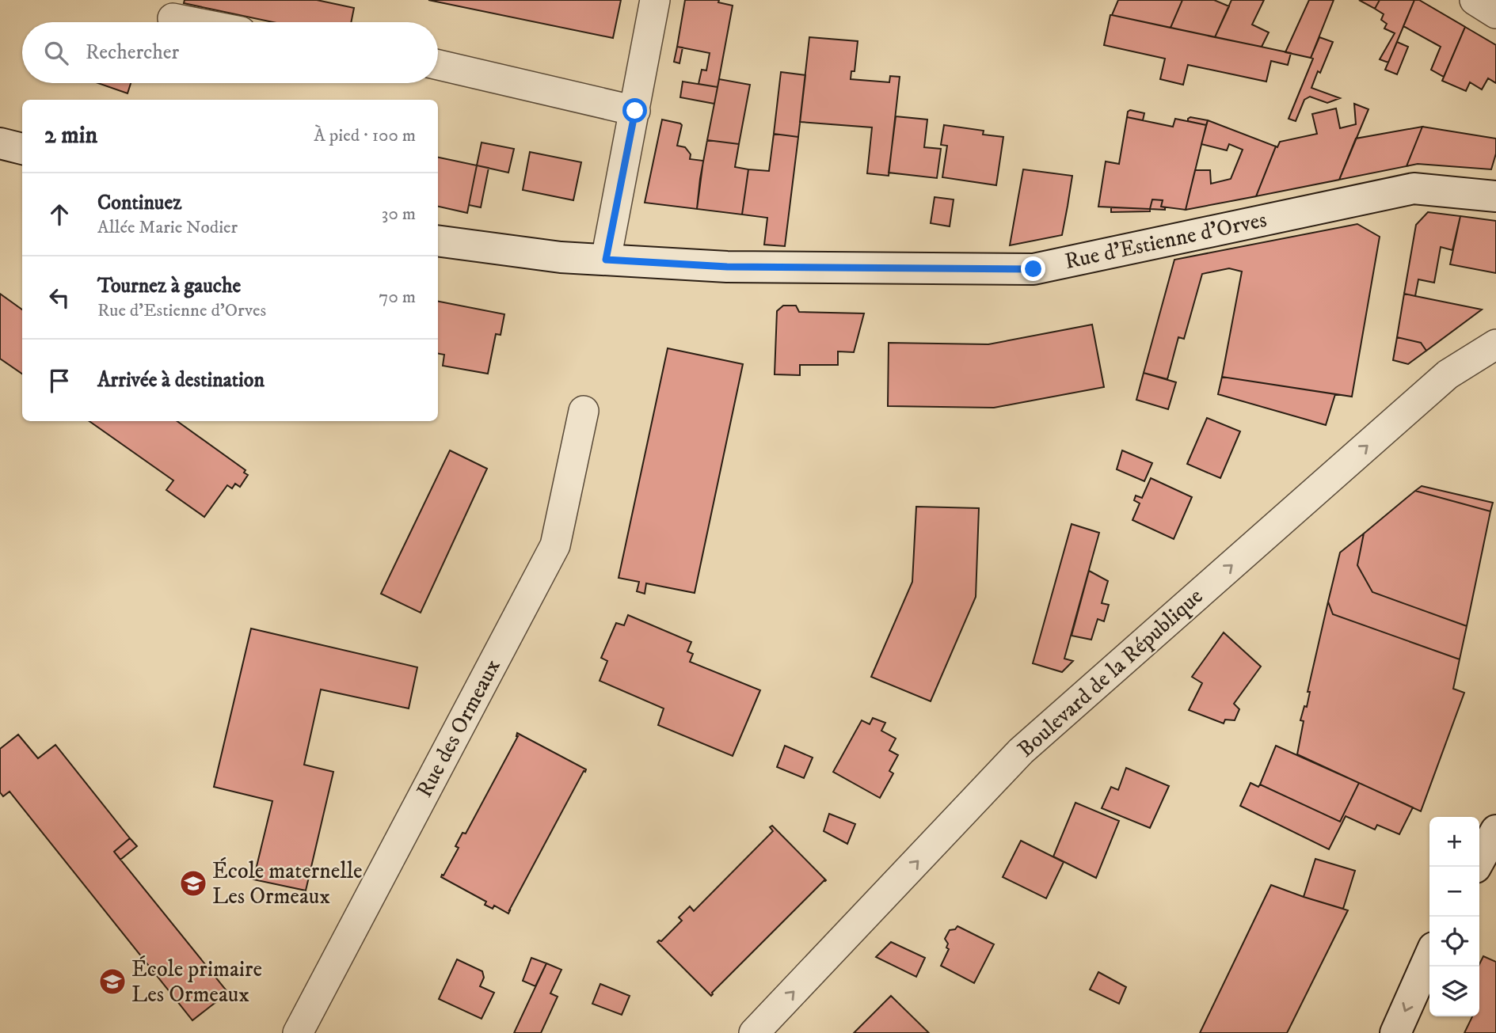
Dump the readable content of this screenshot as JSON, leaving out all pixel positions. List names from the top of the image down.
{
  "streets": {
    "main road": ["Rue d'Estienne d'Orves"],
    "street": ["Boulevard de la République", "Rue des Ormeaux"]
  },
  "one_way": ["Boulevard de la République"],
  "places": {
    "school or university": ["École maternelle Les Ormeaux", "École primaire Les Ormeaux"]
  },
  "page": {
    "search": "Rechercher",
    "heading": ["2 min", "À pied · 100 m"],
    "list": [
      ["Continuez", "Allée Marie Nodier", "30 m"],
      ["Tournez à gauche", "Rue d'Estienne d'Orves", "70 m"],
      "Arrivée à destination"
    ],
    "map_buttons": ["+", "−"]
  }
}
